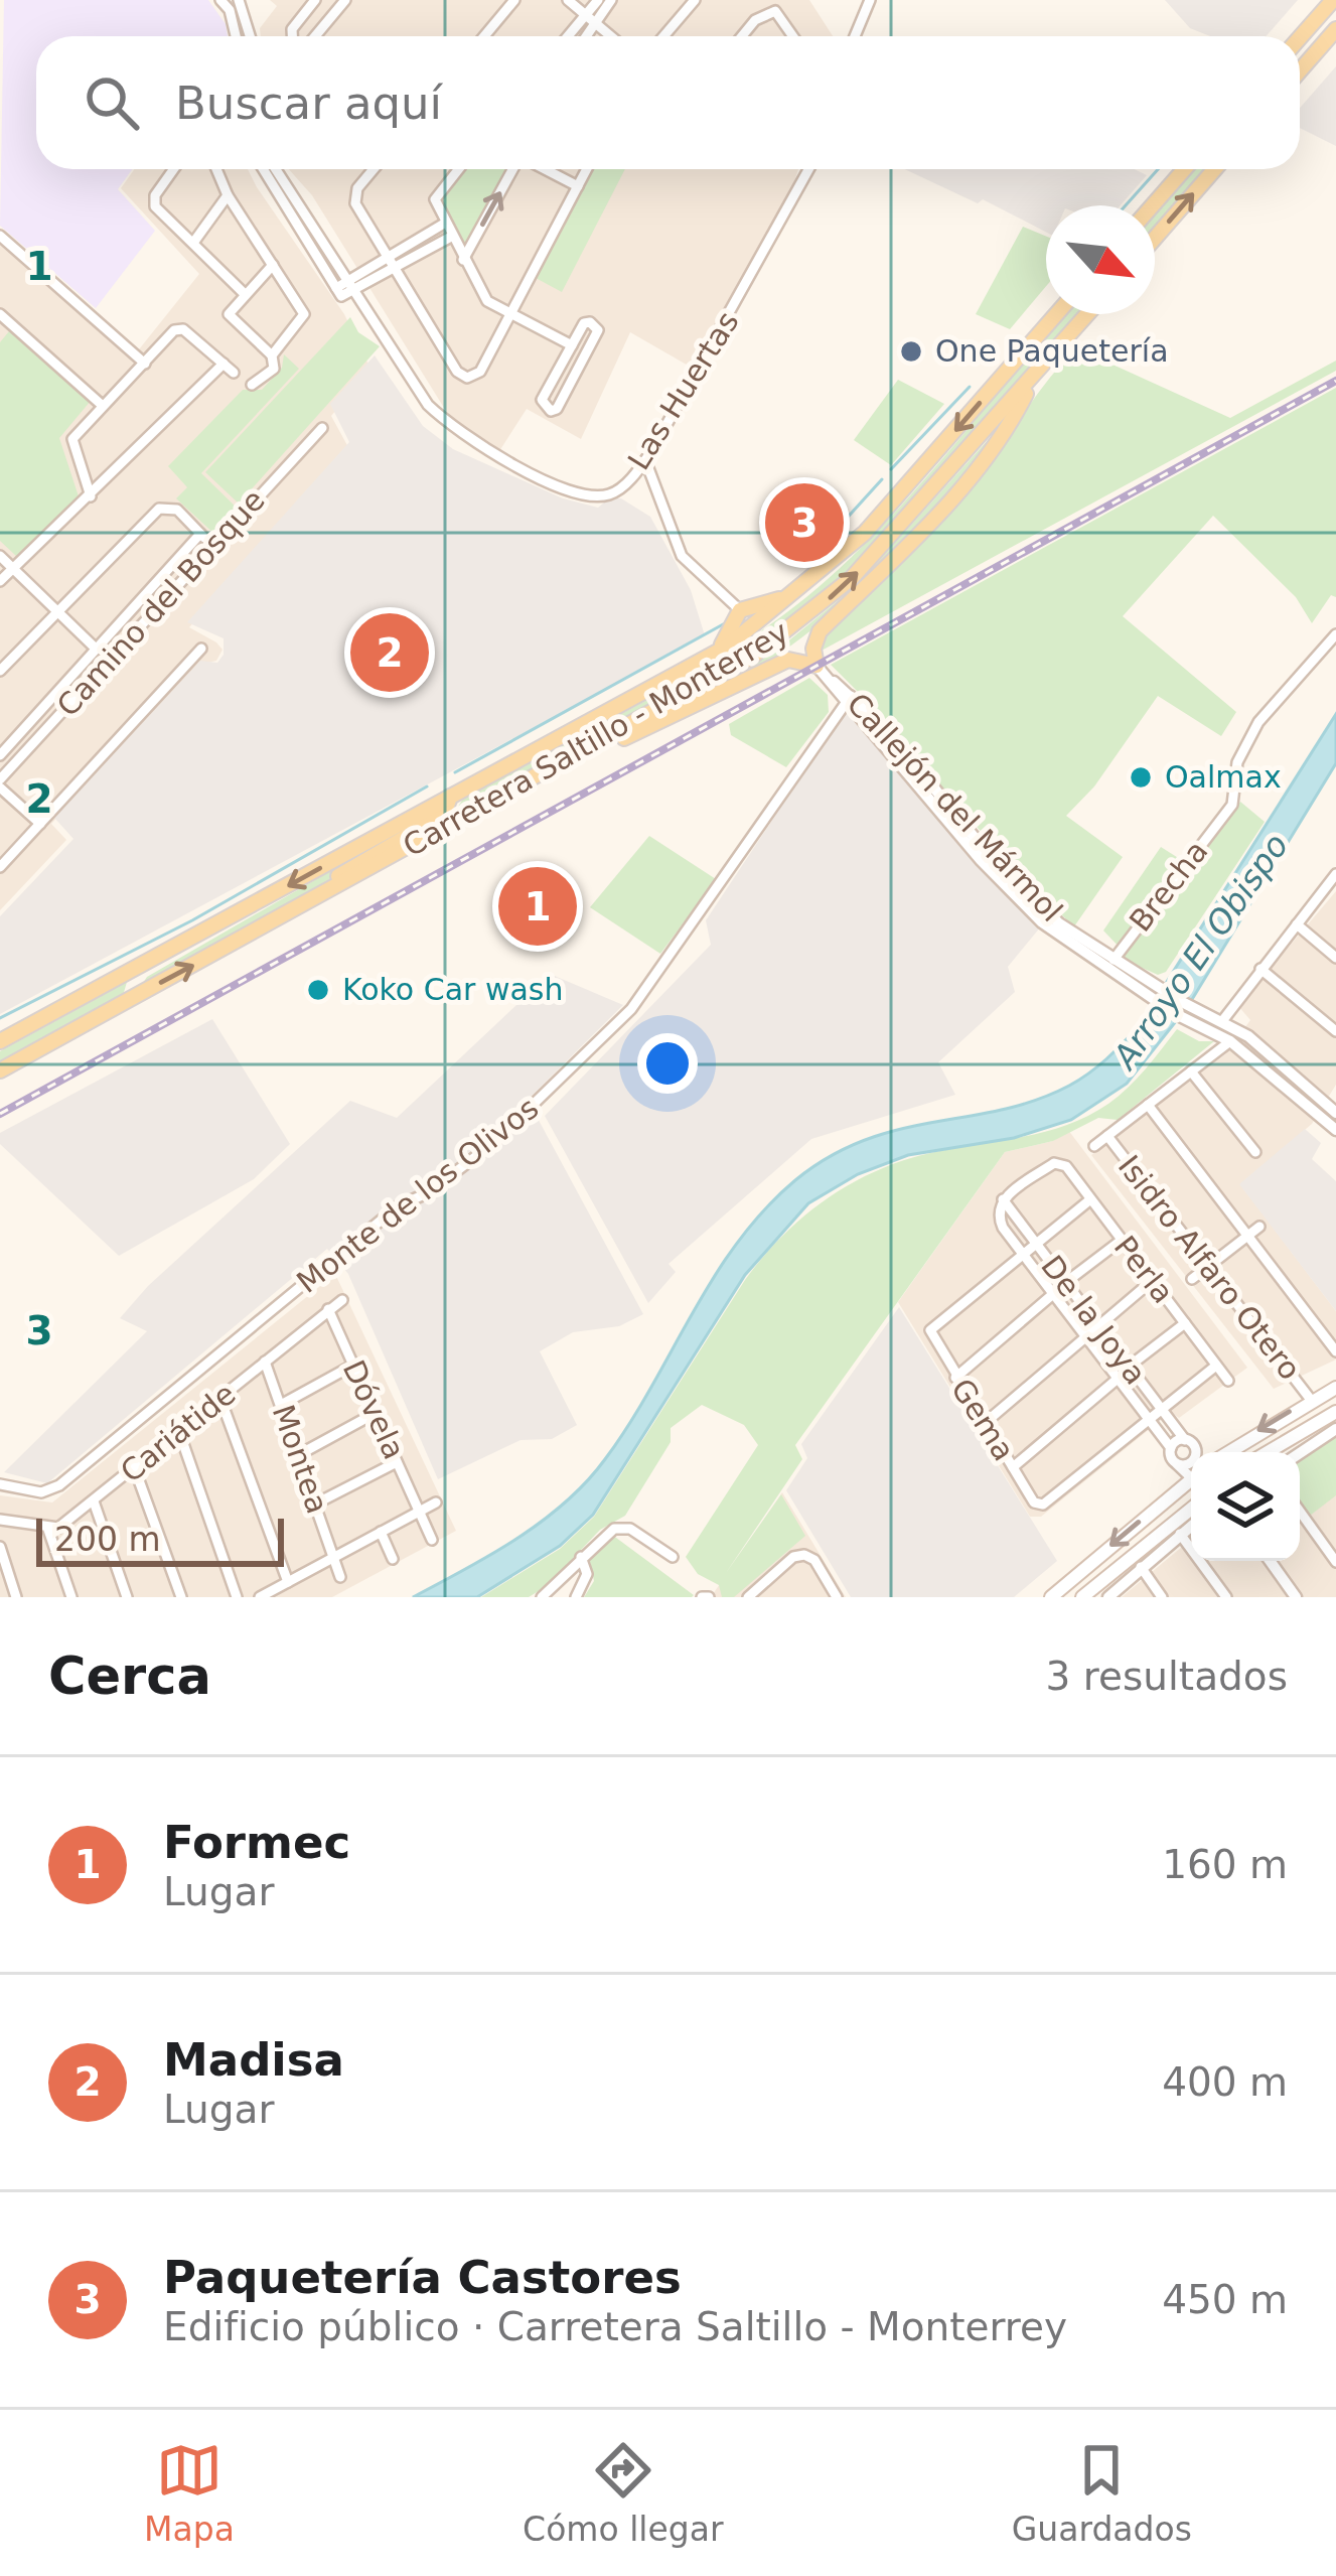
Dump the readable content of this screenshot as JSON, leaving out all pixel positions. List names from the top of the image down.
{
  "streets": {
    "main road": ["Carretera Saltillo - Monterrey"],
    "street": [
      "Las Huertas",
      "Camino del Bosque",
      "Callejón del Mármol",
      "Brecha",
      "Monte de los Olivos",
      "Isidro Alfaro Otero",
      "Perla",
      "De la Joya",
      "Dóvela",
      "Gema",
      "Cariátide",
      "Montea"
    ]
  },
  "crossings": [
    ["Callejón del Mármol", "Brecha"],
    ["Callejón del Mármol", "Monte de los Olivos"],
    ["Perla", "De la Joya"],
    ["De la Joya", "Gema"],
    ["Dóvela", "Cariátide"],
    ["Cariátide", "Montea"]
  ],
  "water": ["Arroyo El Obispo"],
  "places": ["One Paquetería", "Oalmax", "Koko Car wash"],
  "scale_bar": "200 m",
  "north": "bottom right",
  "page": {
    "search": "Buscar aquí",
    "pins": ["3", "2", "1"],
    "scale": "200 m",
    "heading": ["Cerca", "3 resultados"],
    "list": [
      {
        "mark": "1",
        "name": "Formec",
        "note": "Lugar",
        "value": "160 m"
      },
      {
        "mark": "2",
        "name": "Madisa",
        "note": "Lugar",
        "value": "400 m"
      },
      {
        "mark": "3",
        "name": "Paquetería Castores",
        "note": "Edificio público · Carretera Saltillo - Monterrey",
        "value": "450 m"
      }
    ],
    "nav": ["Mapa", "Cómo llegar", "Guardados"]
  },
  "grid": {
    "rows": ["1", "2", "3"]
  }
}
